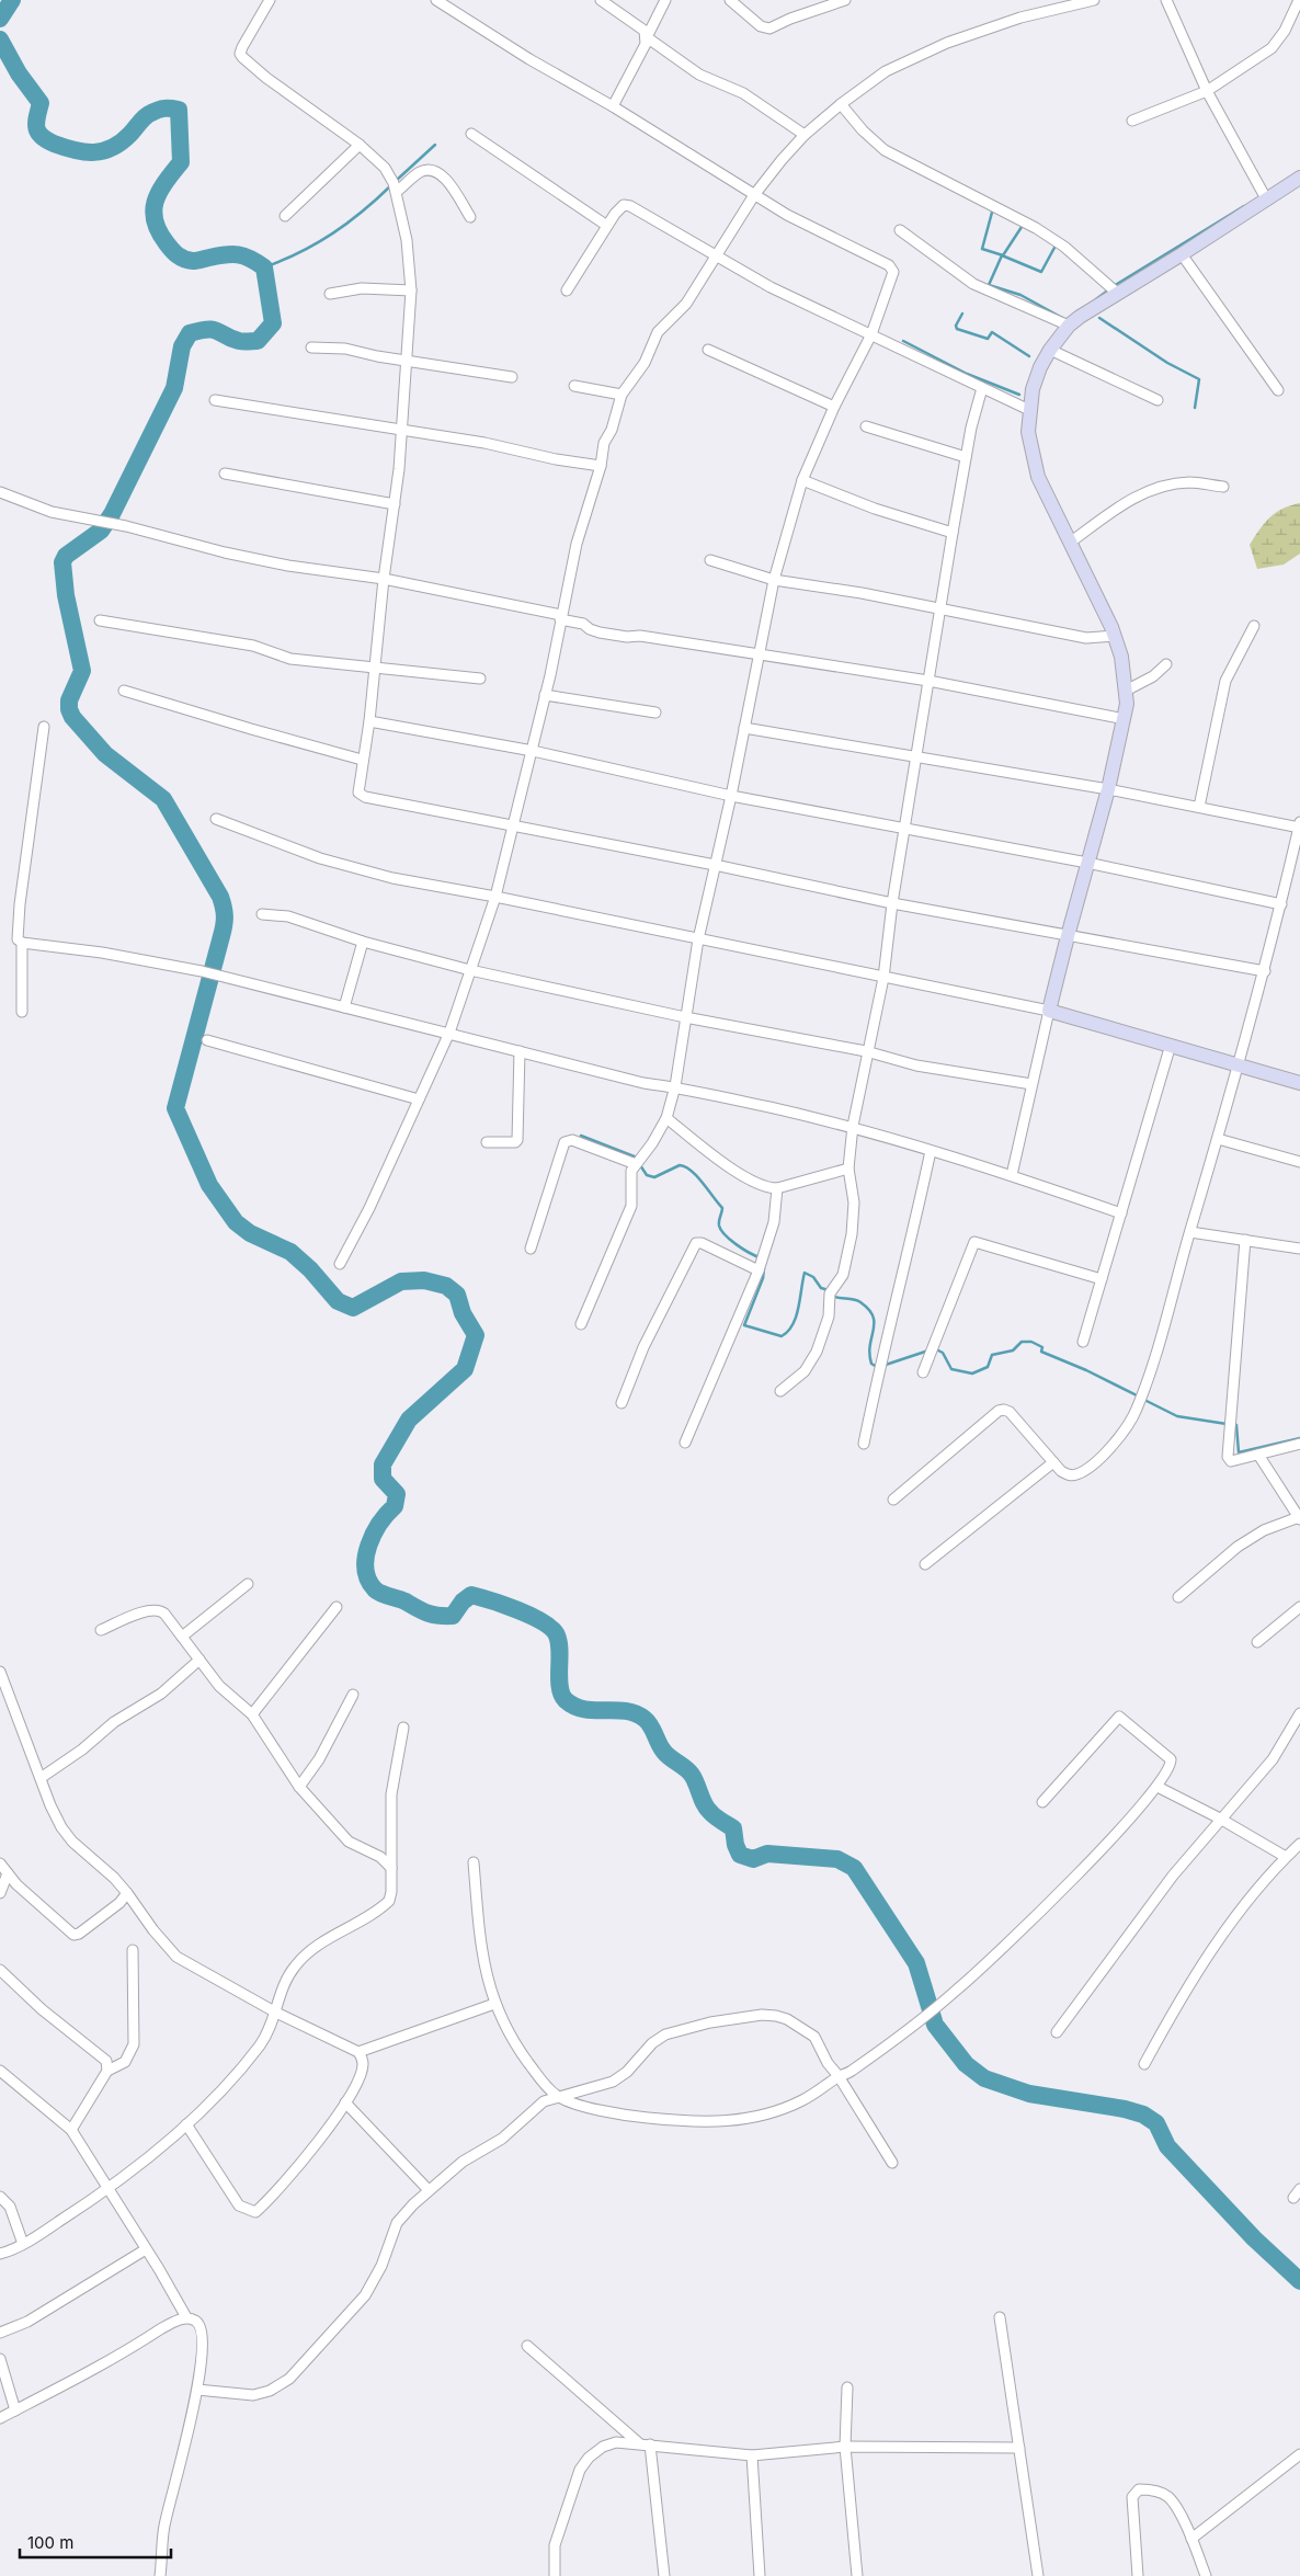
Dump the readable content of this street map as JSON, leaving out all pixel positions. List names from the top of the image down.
{
  "scale_bar": "100 m"
}
